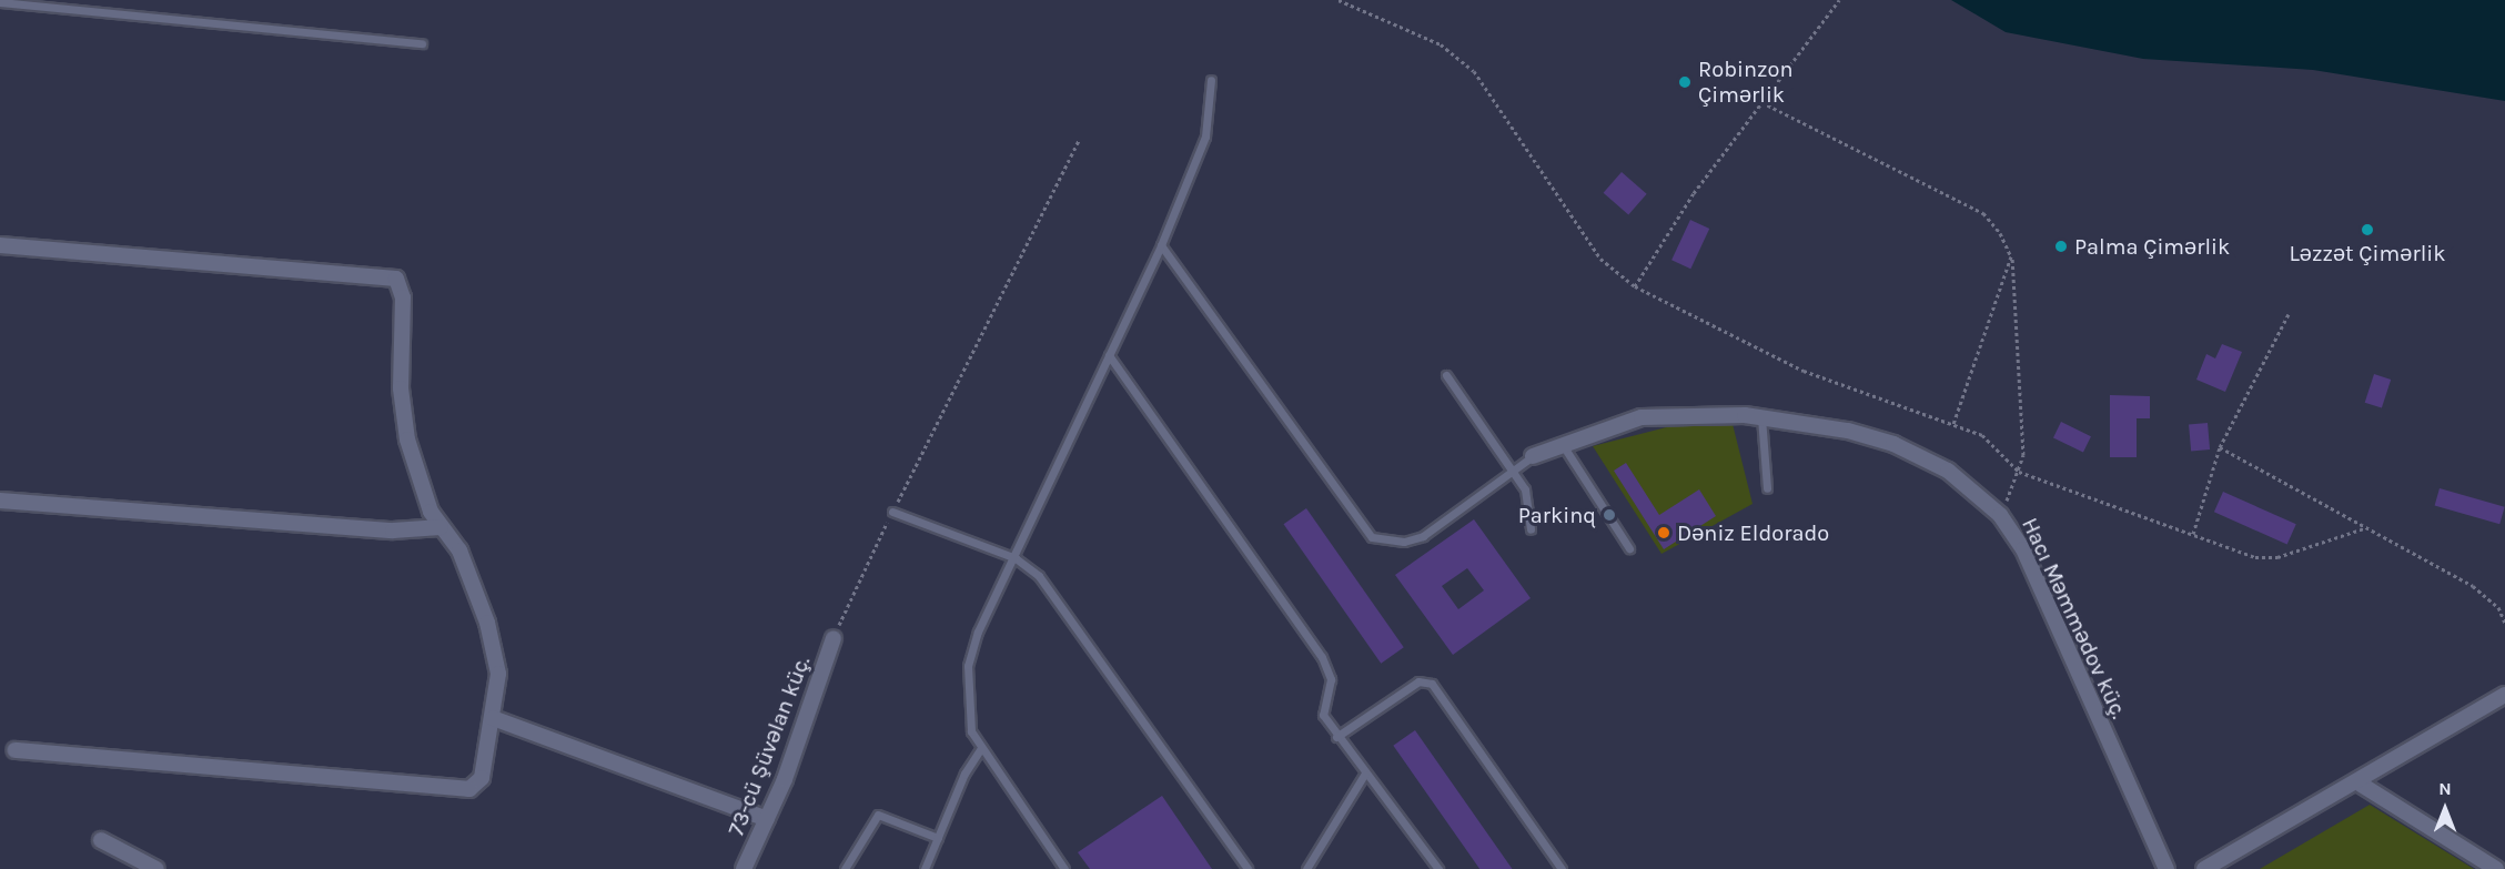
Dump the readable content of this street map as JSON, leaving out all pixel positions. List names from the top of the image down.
{
  "streets": {
    "street": ["Hacı Məmmədov küç.", "73-cü Şüvəlan küç."]
  },
  "places": [
    "Robinzon Çimərlik",
    "Ləzzət Çimərlik",
    "Palma Çimərlik",
    "Parkinq",
    "Dəniz Eldorado"
  ],
  "north": "top"
}
